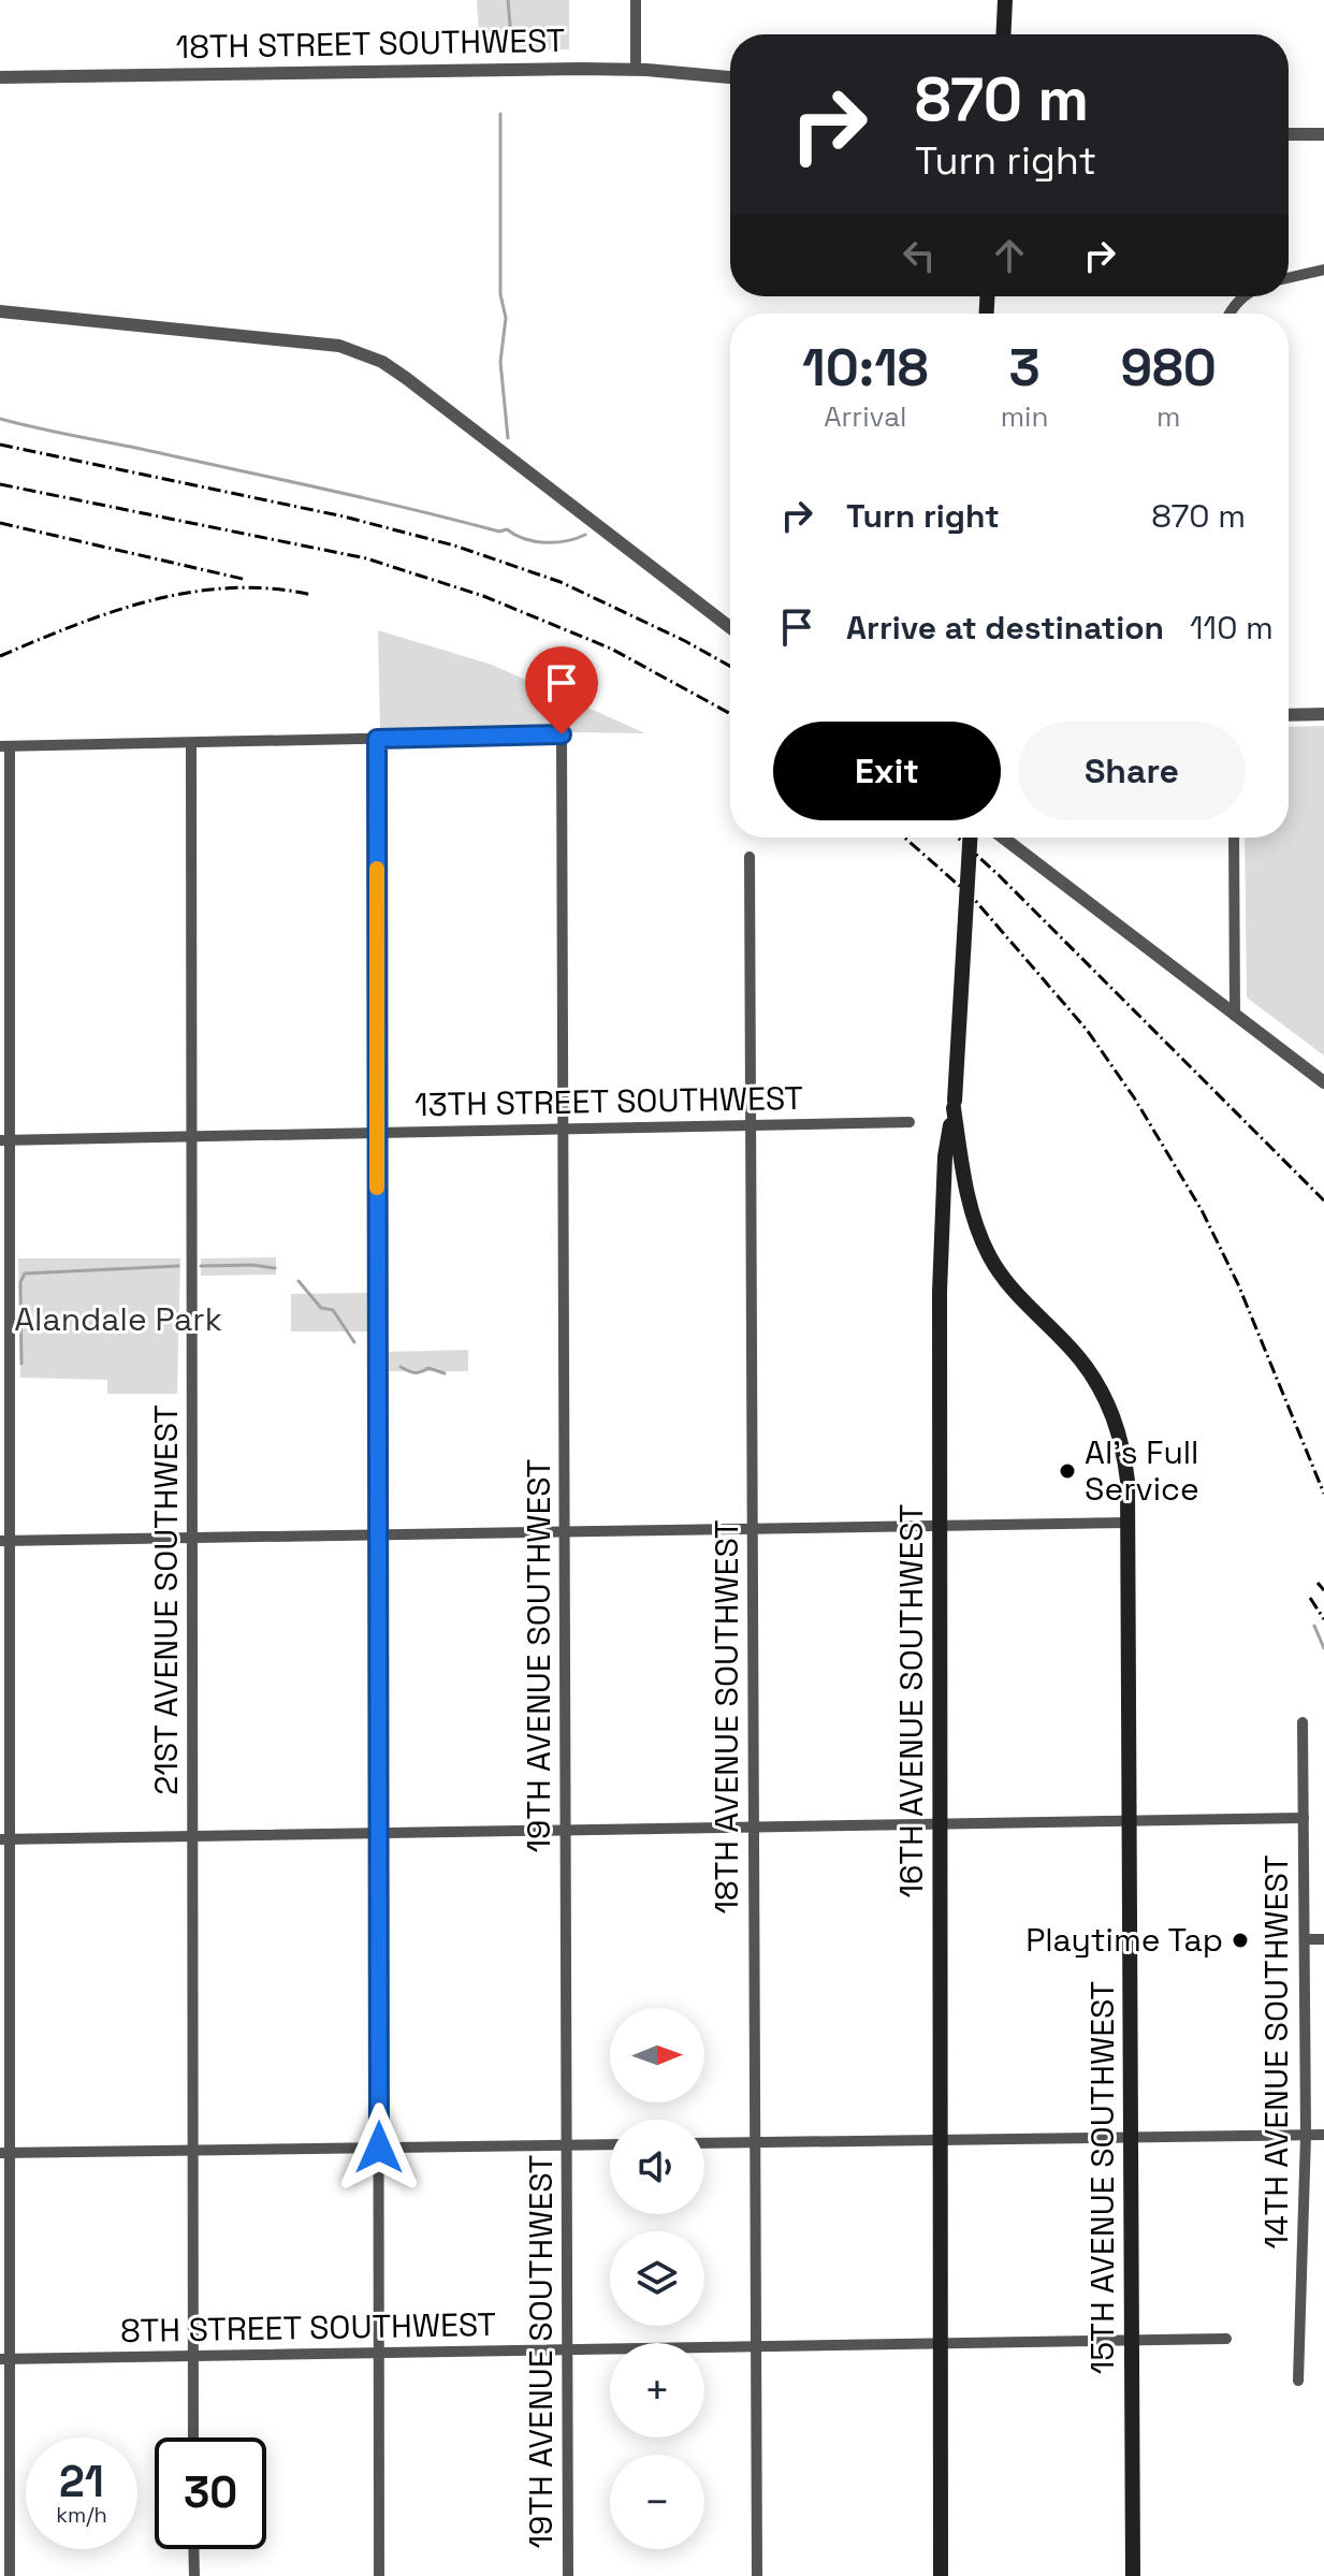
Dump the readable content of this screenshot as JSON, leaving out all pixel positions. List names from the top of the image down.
{
  "streets": {
    "main road": ["16TH AVENUE SOUTHWEST", "15TH AVENUE SOUTHWEST"],
    "street": [
      "18TH STREET SOUTHWEST",
      "13TH STREET SOUTHWEST",
      "21ST AVENUE SOUTHWEST",
      "19TH AVENUE SOUTHWEST",
      "18TH AVENUE SOUTHWEST",
      "14TH AVENUE SOUTHWEST",
      "8TH STREET SOUTHWEST"
    ]
  },
  "crossings": [
    ["13TH STREET SOUTHWEST", "21ST AVENUE SOUTHWEST"],
    ["13TH STREET SOUTHWEST", "19TH AVENUE SOUTHWEST"],
    ["13TH STREET SOUTHWEST", "18TH AVENUE SOUTHWEST"],
    ["21ST AVENUE SOUTHWEST", "8TH STREET SOUTHWEST"],
    ["19TH AVENUE SOUTHWEST", "8TH STREET SOUTHWEST"],
    ["16TH AVENUE SOUTHWEST", "15TH AVENUE SOUTHWEST"],
    ["16TH AVENUE SOUTHWEST", "8TH STREET SOUTHWEST"],
    ["18TH AVENUE SOUTHWEST", "8TH STREET SOUTHWEST"],
    ["15TH AVENUE SOUTHWEST", "8TH STREET SOUTHWEST"]
  ],
  "parks": ["Alandale Park"],
  "places": ["Al's Full Service", "Playtime Tap"],
  "north": "right",
  "page": {
    "turn": ["870 m", "Turn right"],
    "eta": [
      "10:18",
      "Arrival",
      "3",
      "min",
      "980",
      "m"
    ],
    "list": [
      {
        "name": "Turn right",
        "value": "870 m"
      },
      {
        "name": "Arrive at destination",
        "value": "110 m"
      }
    ],
    "buttons": ["Exit", "Share"],
    "map_buttons": ["+", "−"],
    "speed": "21 km/h",
    "limit": "30"
  }
}
